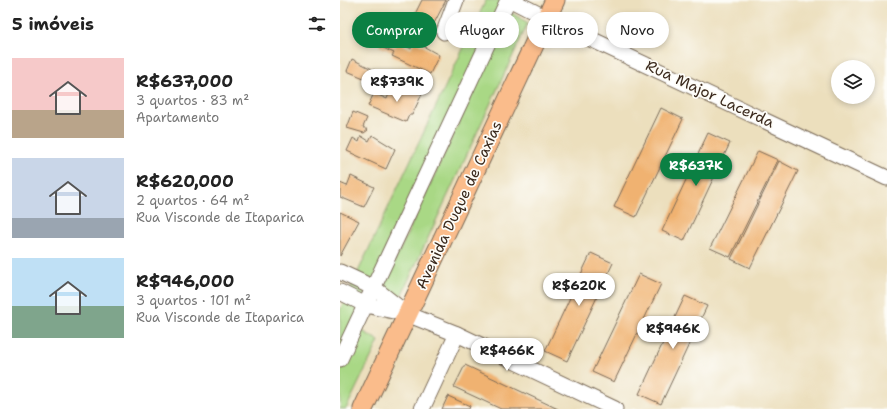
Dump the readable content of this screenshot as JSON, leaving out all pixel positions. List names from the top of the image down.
{
  "streets": {
    "main road": ["Avenida Duque de Caxias"],
    "street": ["Rua Major Lacerda"]
  },
  "page": {
    "heading": "5 imóveis",
    "chip": [
      "Comprar",
      "Alugar",
      "Filtros",
      "Novo"
    ],
    "list": [
      {
        "name": "R$637,000",
        "note": "3 quartos · 83 m² · Apartamento"
      },
      {
        "name": "R$620,000",
        "note": "2 quartos · 64 m² · Rua Visconde de Itaparica"
      },
      {
        "name": "R$946,000",
        "note": "3 quartos · 101 m² · Rua Visconde de Itaparica"
      }
    ],
    "price": [
      "R$739K",
      "R$637K",
      "R$620K",
      "R$946K",
      "R$466K"
    ]
  }
}
